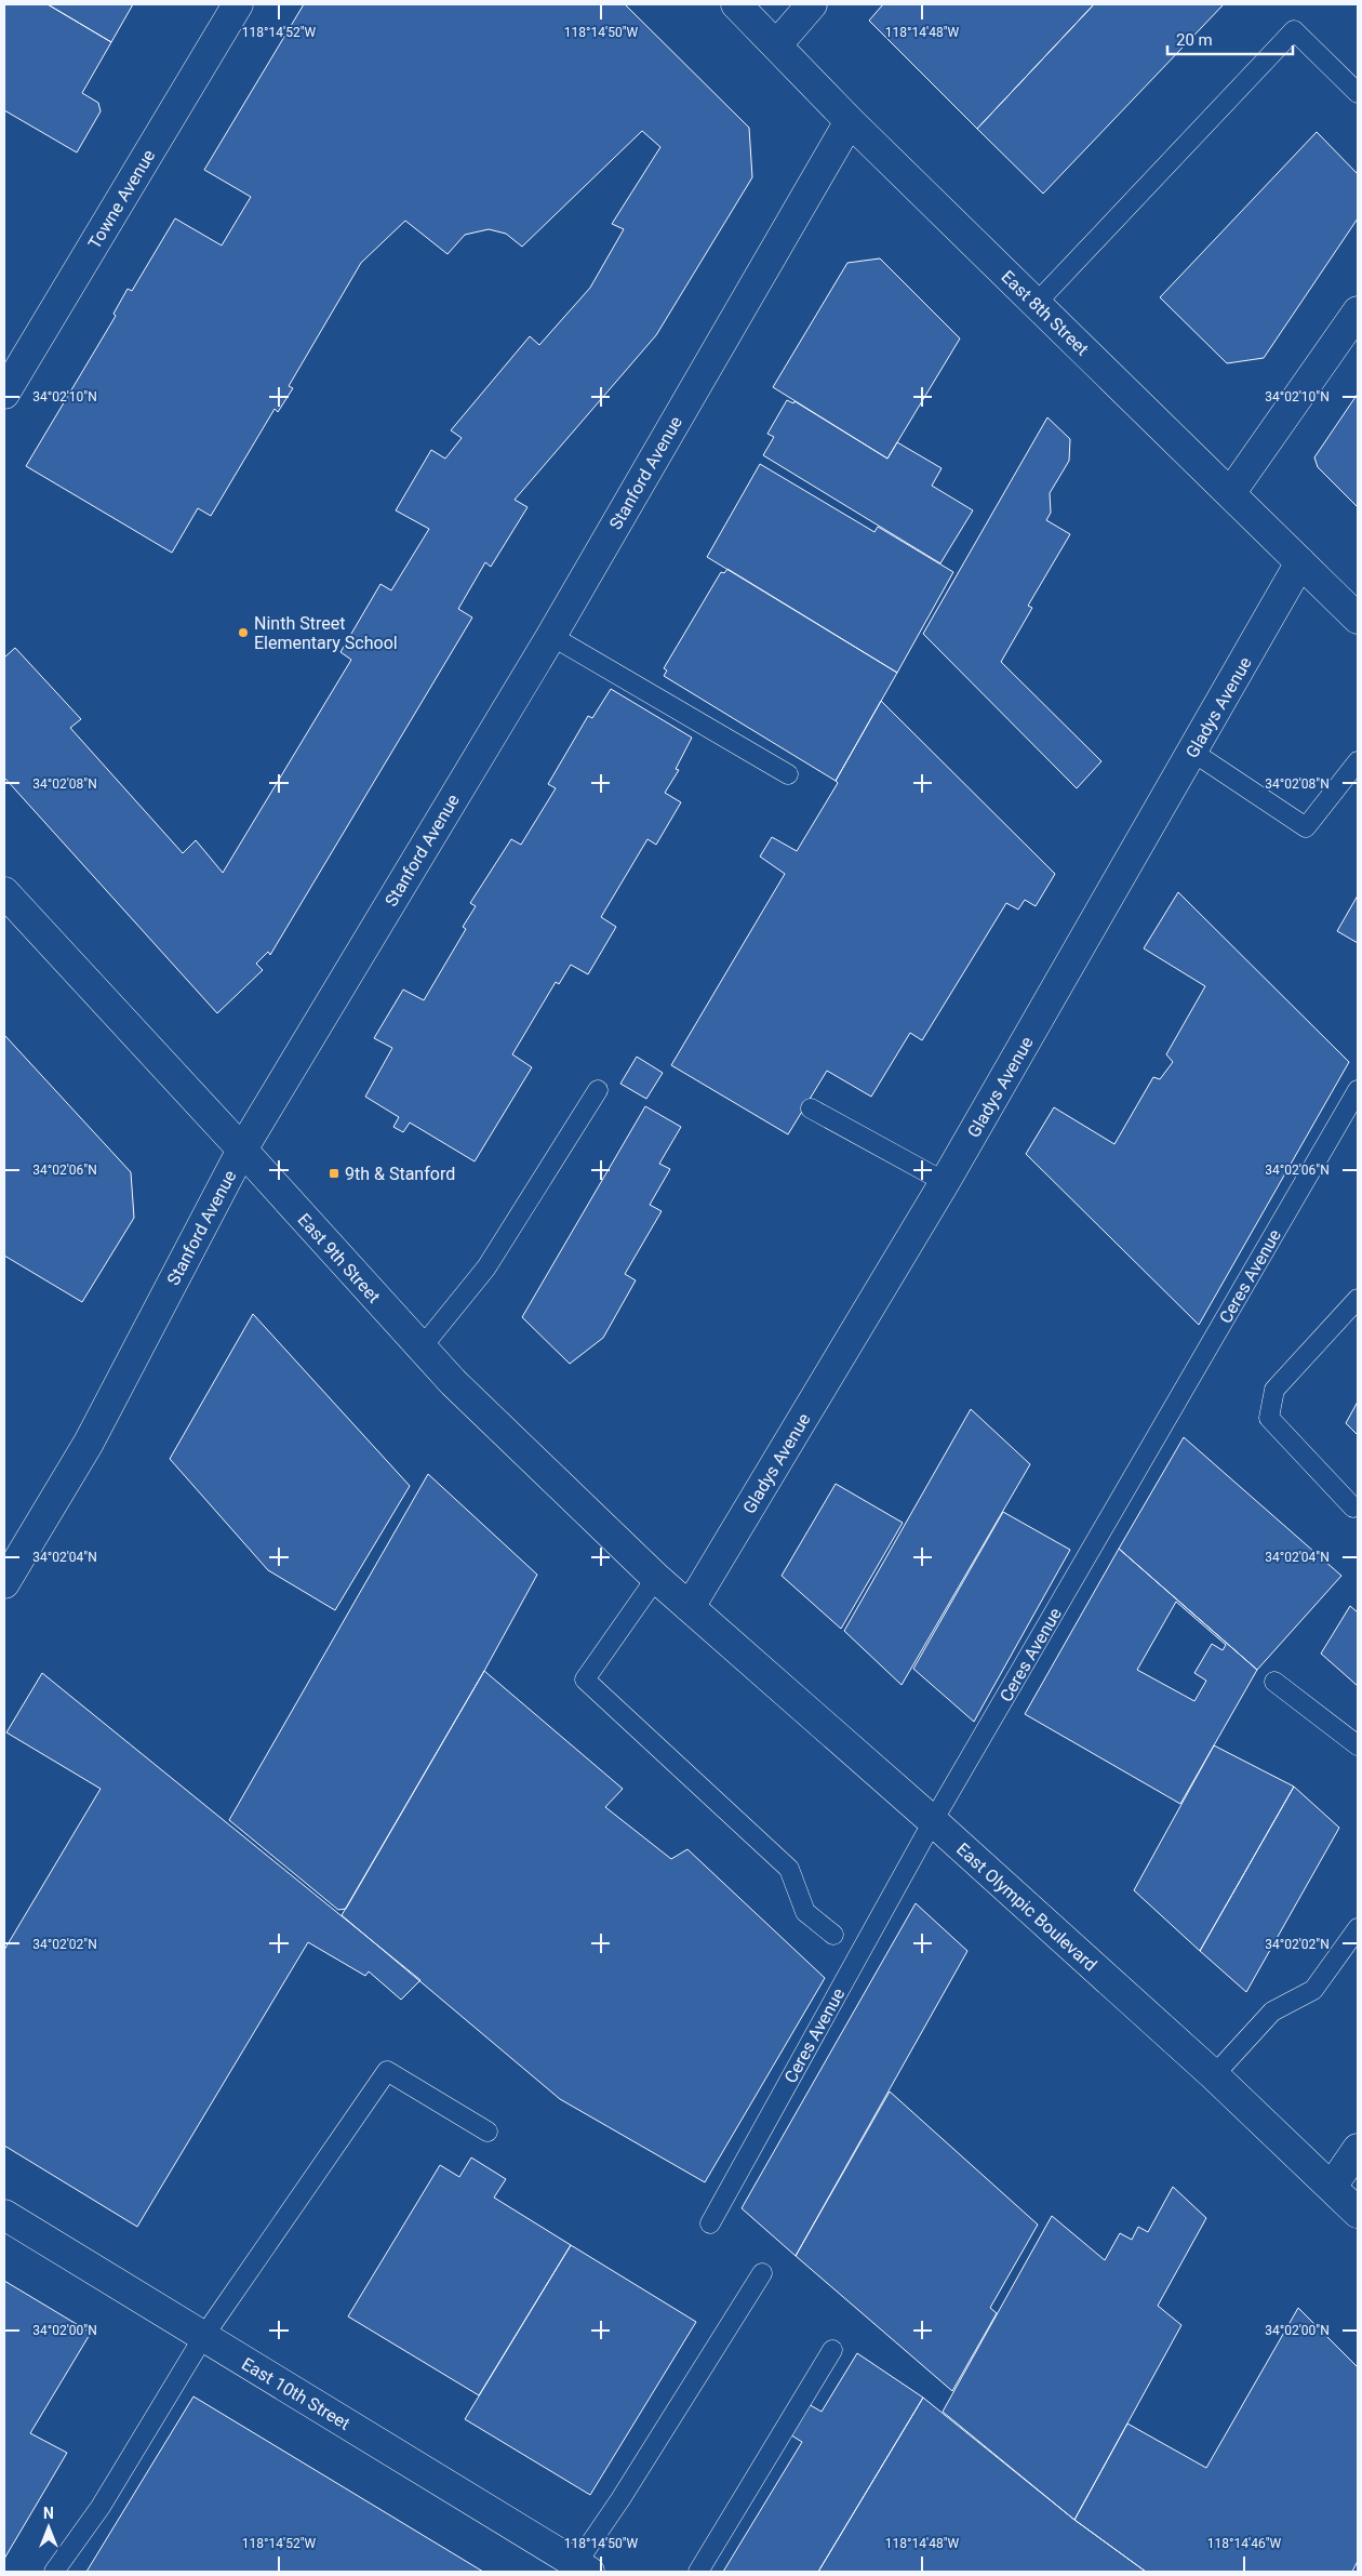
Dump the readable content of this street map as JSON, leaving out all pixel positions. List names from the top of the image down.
{
  "streets": {
    "street": [
      "Towne Avenue",
      "East 8th Street",
      "Stanford Avenue",
      "Gladys Avenue",
      "East 9th Street",
      "East Olympic Boulevard",
      "East 10th Street"
    ],
    "lane": ["Ceres Avenue"]
  },
  "crossings": [
    ["East 8th Street", "Stanford Avenue"],
    ["East 8th Street", "Gladys Avenue"],
    ["Stanford Avenue", "East 9th Street"],
    ["Gladys Avenue", "East 9th Street"],
    ["Gladys Avenue", "East Olympic Boulevard"],
    ["East 9th Street", "East Olympic Boulevard"],
    ["Ceres Avenue", "East Olympic Boulevard"]
  ],
  "places": {
    "other": ["Ninth Street Elementary School"],
    "transit": ["9th & Stanford"]
  },
  "scale_bar": "20 m",
  "north": "top",
  "coordinates": [
    "118°14'52\"W",
    "118°14'50\"W",
    "118°14'48\"W",
    "34°02'10\"N",
    "34°02'08\"N",
    "34°02'06\"N",
    "34°02'04\"N",
    "34°02'02\"N",
    "34°02'00\"N",
    "118°14'46\"W"
  ]
}
